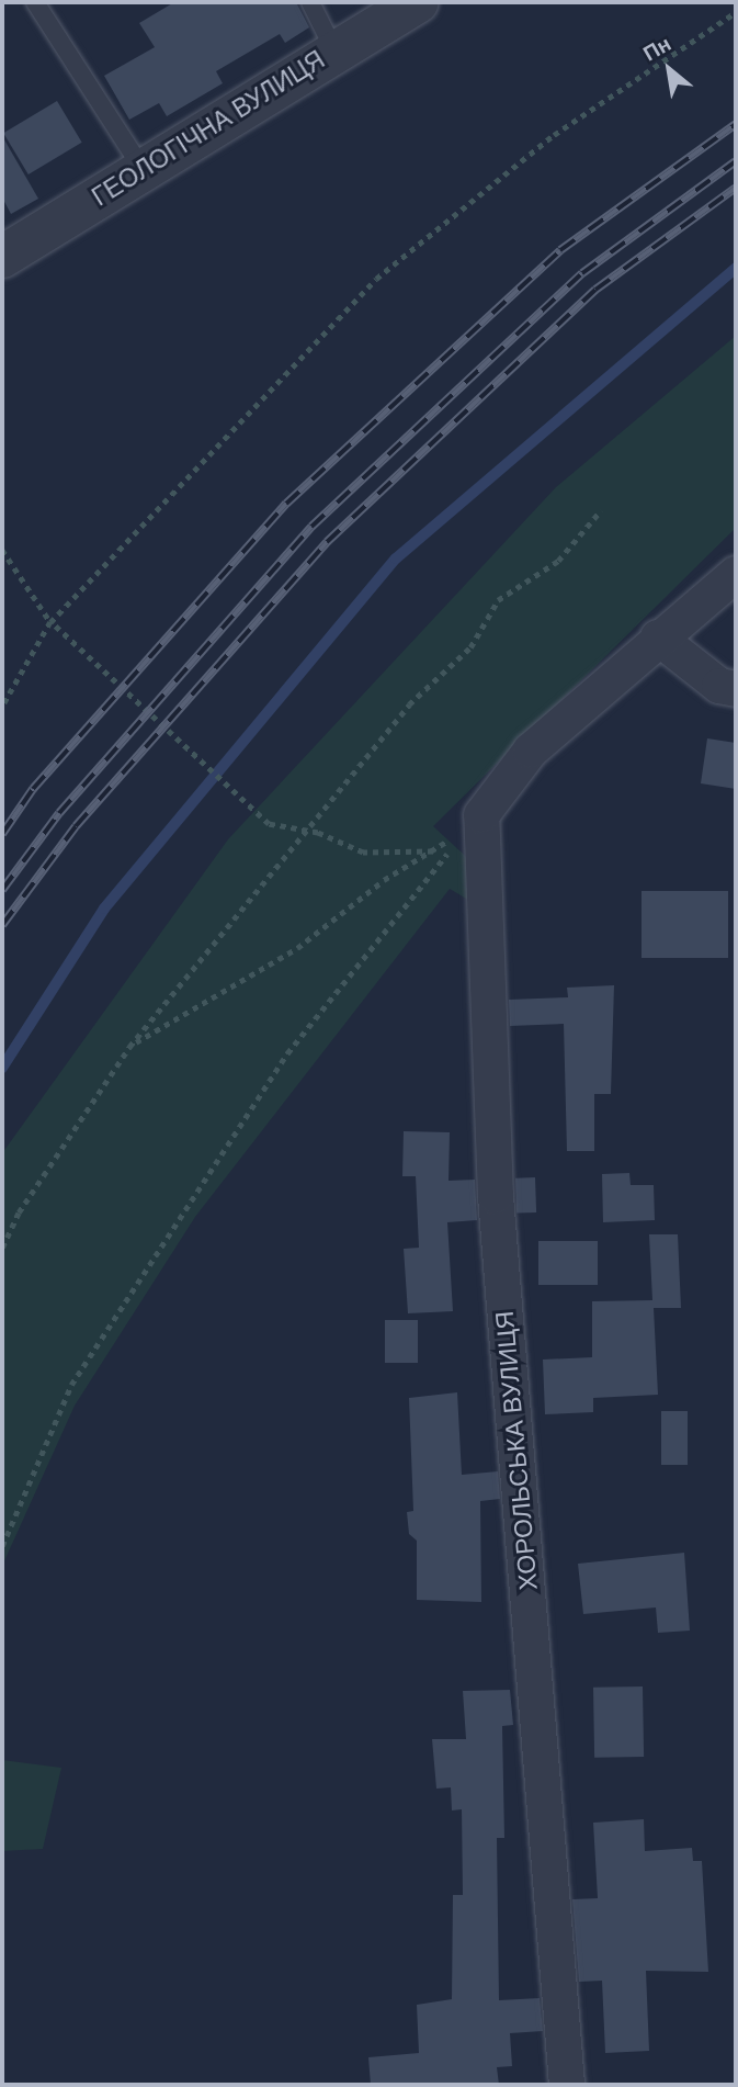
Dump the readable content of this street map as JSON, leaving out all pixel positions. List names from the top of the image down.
{
  "streets": {
    "street": ["ГЕОЛОГІЧНА ВУЛИЦЯ", "ХОРОЛЬСЬКА ВУЛИЦЯ"]
  },
  "north": "top left"
}
